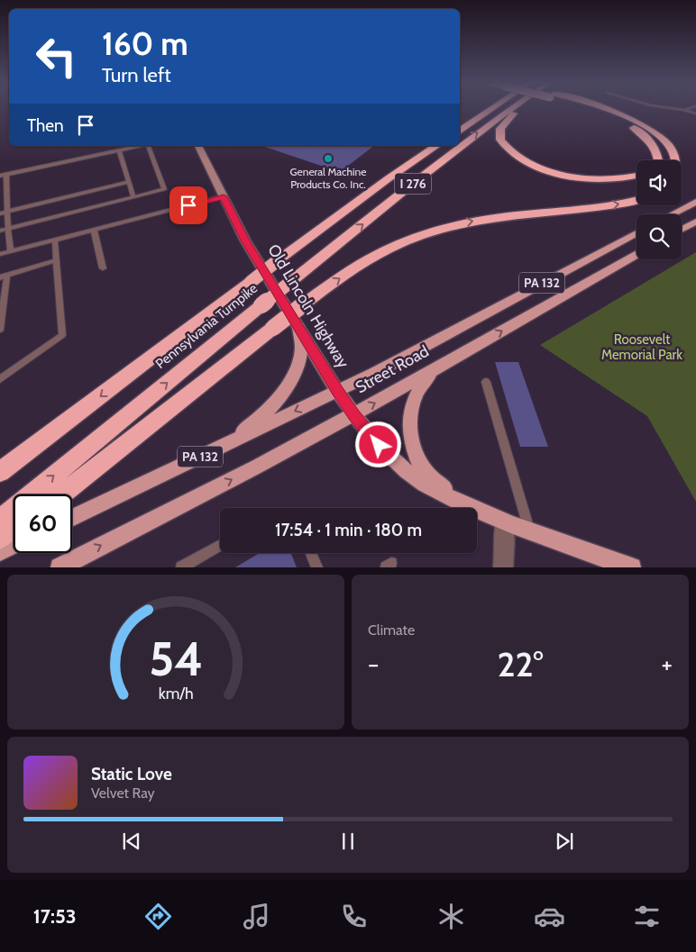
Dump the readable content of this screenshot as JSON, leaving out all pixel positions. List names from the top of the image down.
{
  "streets": {
    "highway": ["I 276", "Pennsylvania Turnpike"],
    "main road": ["PA 132", "Old Lincoln Highway", "Street Road"]
  },
  "crossings": [
    ["Old Lincoln Highway", "Street Road"]
  ],
  "parks": ["Roosevelt Memorial Park"],
  "places": ["General Machine Products Co. Inc."],
  "page": {
    "turn": ["160 m", "Turn left"],
    "then": "Then",
    "limit": "60",
    "trip": "17:54 · 1 min · 180 m",
    "tile": "Climate",
    "heat": ["−", "22°", "+"],
    "song": ["Static Love", "Velvet Ray"],
    "tabs": "17:53",
    "gauge": ["54", "km/h"]
  }
}
